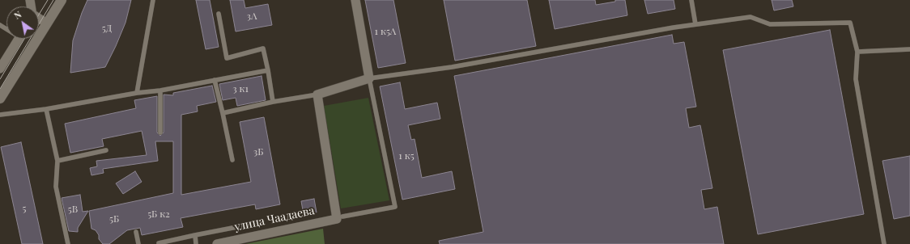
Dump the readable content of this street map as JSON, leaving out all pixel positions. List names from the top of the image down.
{
  "streets": {
    "street": ["улица Чаадаева"]
  },
  "house_numbers": [
    "3А",
    "5Д",
    "1 к5А",
    "3 к1",
    "3Б",
    "1 к5",
    "5",
    "5В",
    "5Б к2",
    "5Б"
  ],
  "north": "top left"
}
